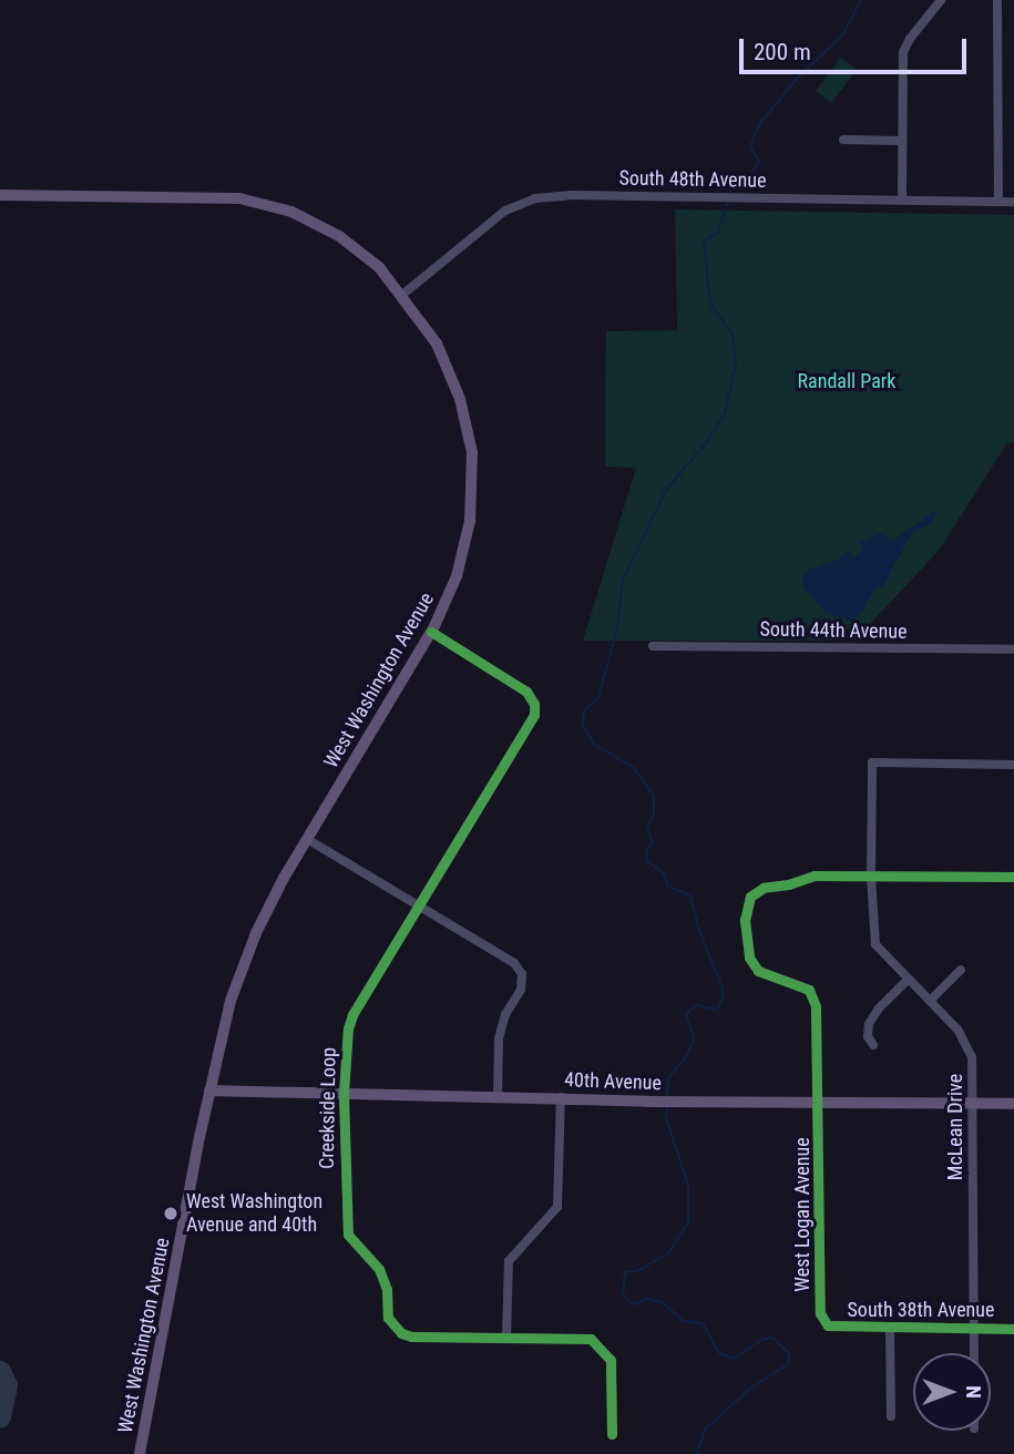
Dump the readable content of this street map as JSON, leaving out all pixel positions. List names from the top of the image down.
{
  "streets": {
    "main road": ["West Washington Avenue", "40th Avenue"],
    "street": [
      "South 48th Avenue",
      "South 44th Avenue",
      "Creekside Loop",
      "McLean Drive",
      "West Logan Avenue",
      "South 38th Avenue"
    ]
  },
  "crossings": [
    ["South 48th Avenue", "West Washington Avenue"],
    ["West Washington Avenue", "40th Avenue"],
    ["West Washington Avenue", "Creekside Loop"],
    ["40th Avenue", "Creekside Loop"],
    ["40th Avenue", "McLean Drive"],
    ["40th Avenue", "West Logan Avenue"],
    ["McLean Drive", "West Logan Avenue"],
    ["McLean Drive", "South 38th Avenue"],
    ["West Logan Avenue", "South 38th Avenue"]
  ],
  "parks": ["Randall Park"],
  "places": ["West Washington Avenue and 40th"],
  "scale_bar": "200 m",
  "north": "right"
}
